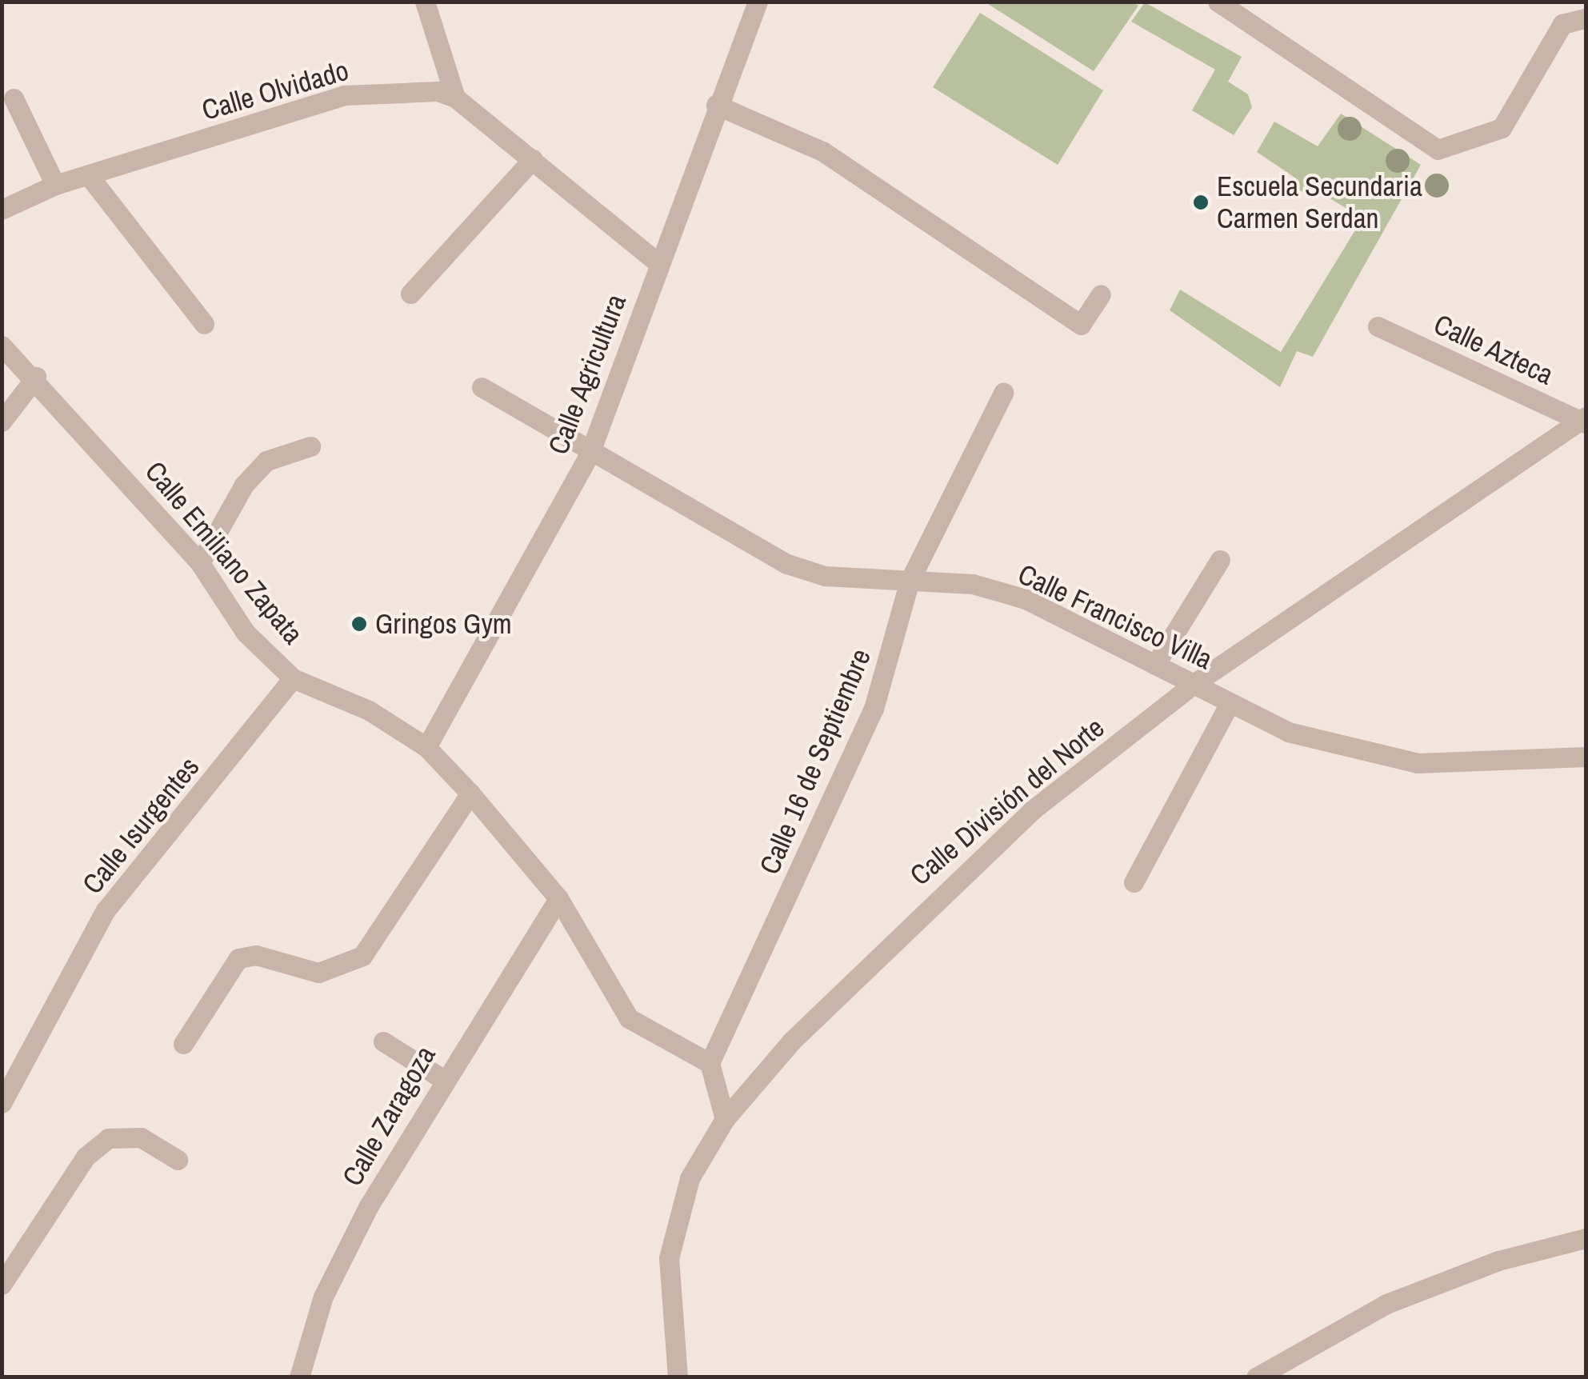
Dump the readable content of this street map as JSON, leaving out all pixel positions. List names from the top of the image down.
{
  "streets": {
    "street": [
      "Calle Olvidado",
      "Calle Azteca",
      "Calle Agricultura",
      "Calle Emiliano Zapata",
      "Calle Francisco Villa",
      "Calle 16 de Septiembre",
      "Calle División del Norte",
      "Calle Isurgentes",
      "Calle Zaragoza"
    ]
  },
  "crossings": [
    ["Calle Azteca", "Calle División del Norte"],
    ["Calle Agricultura", "Calle Emiliano Zapata"],
    ["Calle Agricultura", "Calle Francisco Villa"],
    ["Calle Emiliano Zapata", "Calle 16 de Septiembre"],
    ["Calle Emiliano Zapata", "Calle Isurgentes"],
    ["Calle Emiliano Zapata", "Calle Zaragoza"],
    ["Calle Francisco Villa", "Calle 16 de Septiembre"],
    ["Calle Francisco Villa", "Calle División del Norte"]
  ],
  "places": ["Escuela Secundaria Carmen Serdan", "Gringos Gym"]
}
